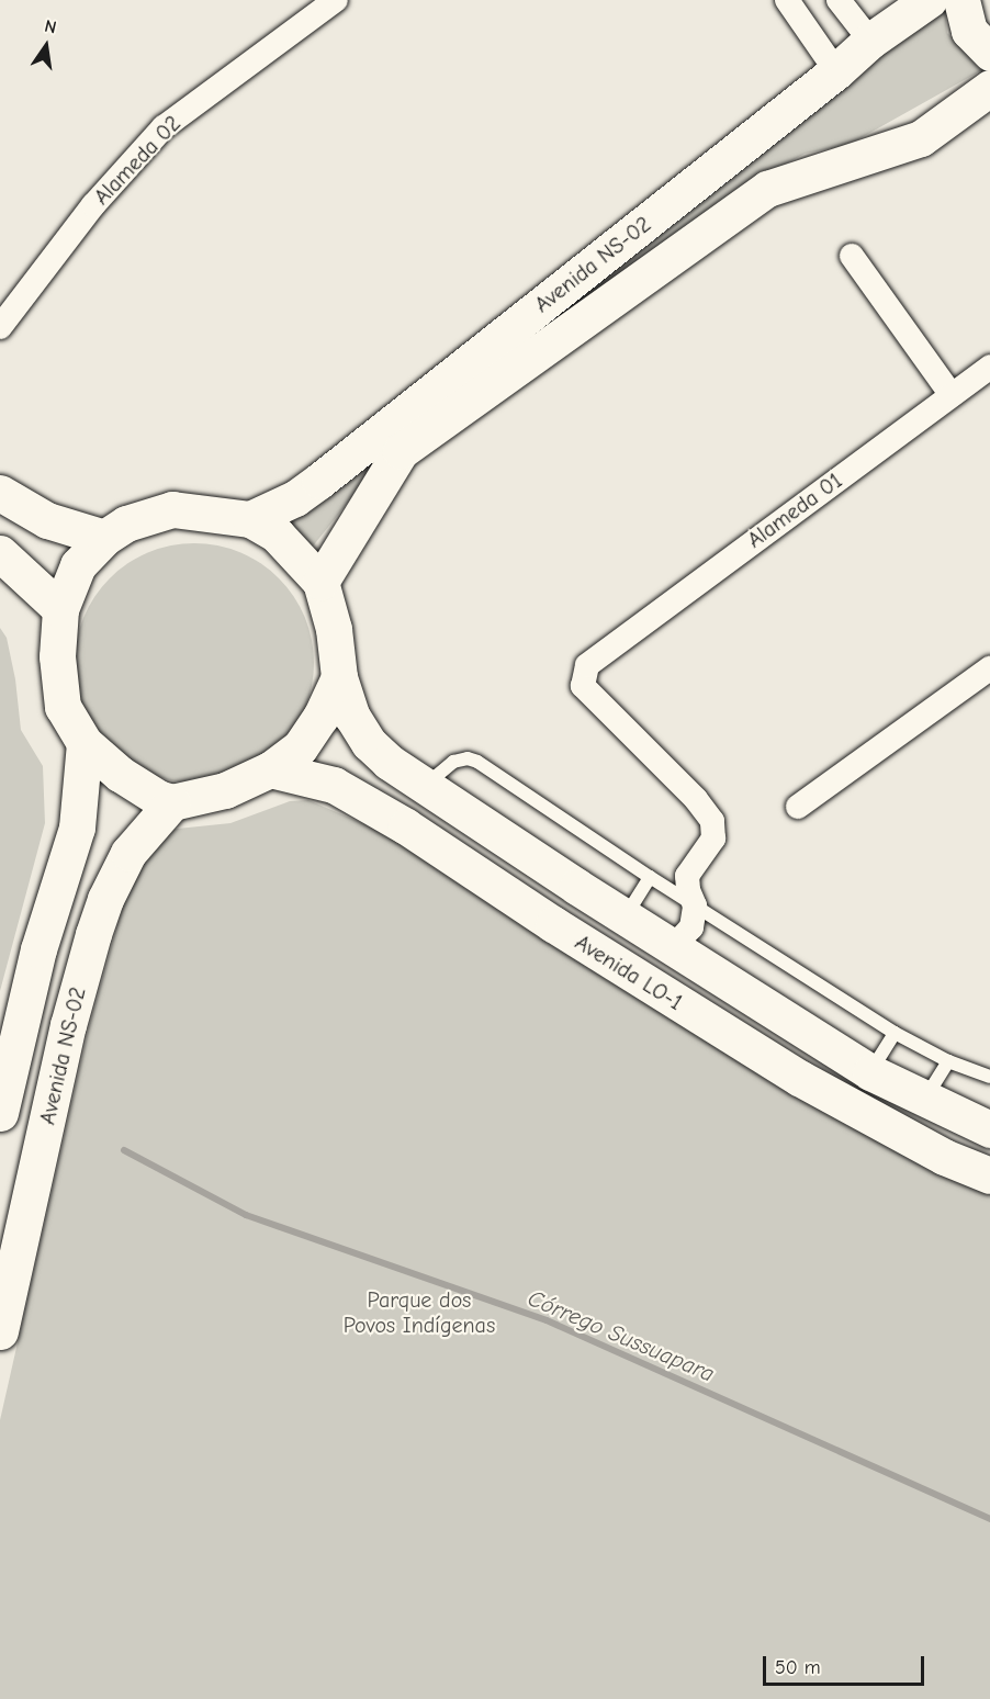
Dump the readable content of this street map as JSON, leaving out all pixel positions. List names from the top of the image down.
{
  "streets": {
    "street": [
      "Alameda 02",
      "Avenida NS-02",
      "Alameda 01",
      "Avenida LO-1"
    ]
  },
  "crossings": [
    ["Avenida NS-02", "Avenida LO-1"]
  ],
  "water": ["Córrego Sussuapara"],
  "parks": ["Parque dos Povos Indígenas"],
  "scale_bar": "50 m",
  "north": "top"
}
